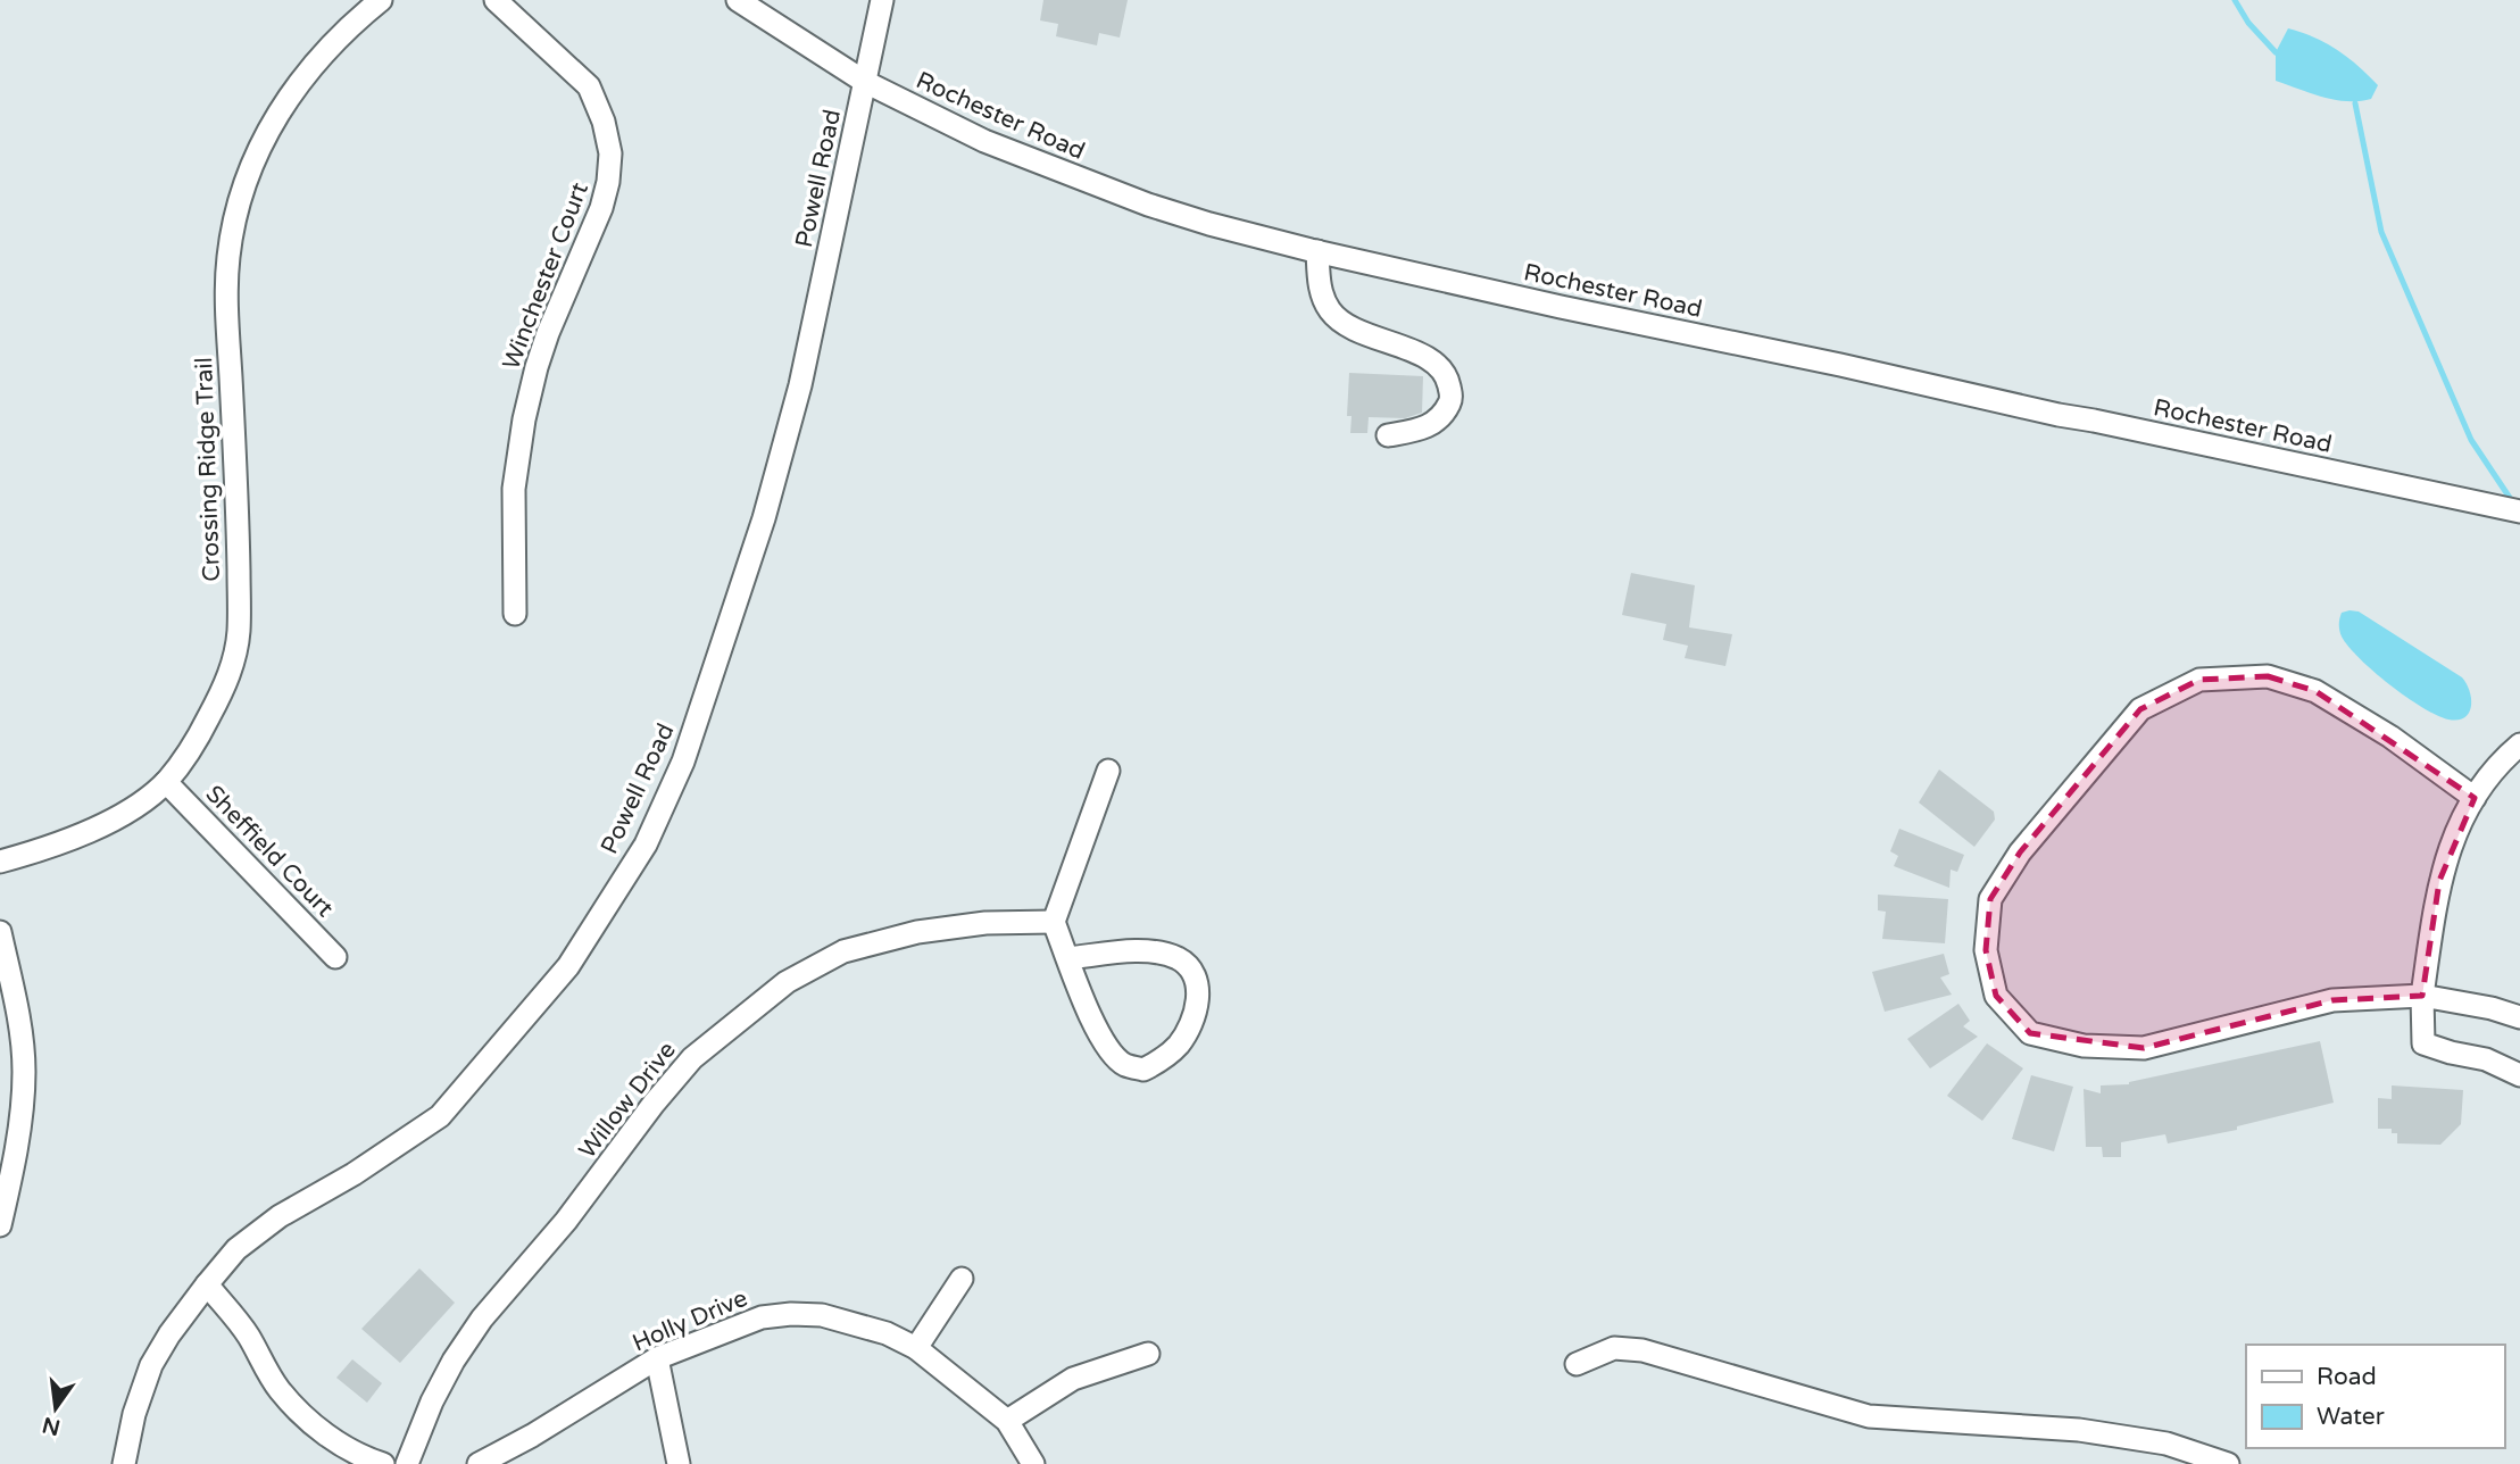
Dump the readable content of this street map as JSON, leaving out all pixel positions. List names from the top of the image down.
{
  "streets": {
    "street": [
      "Rochester Road",
      "Powell Road",
      "Winchester Court",
      "Crossing Ridge Trail",
      "Sheffield Court",
      "Willow Drive",
      "Holly Drive"
    ]
  },
  "crossings": [
    ["Rochester Road", "Powell Road"],
    ["Crossing Ridge Trail", "Sheffield Court"]
  ],
  "legend": ["Road", "Water"],
  "north": "bottom"
}
